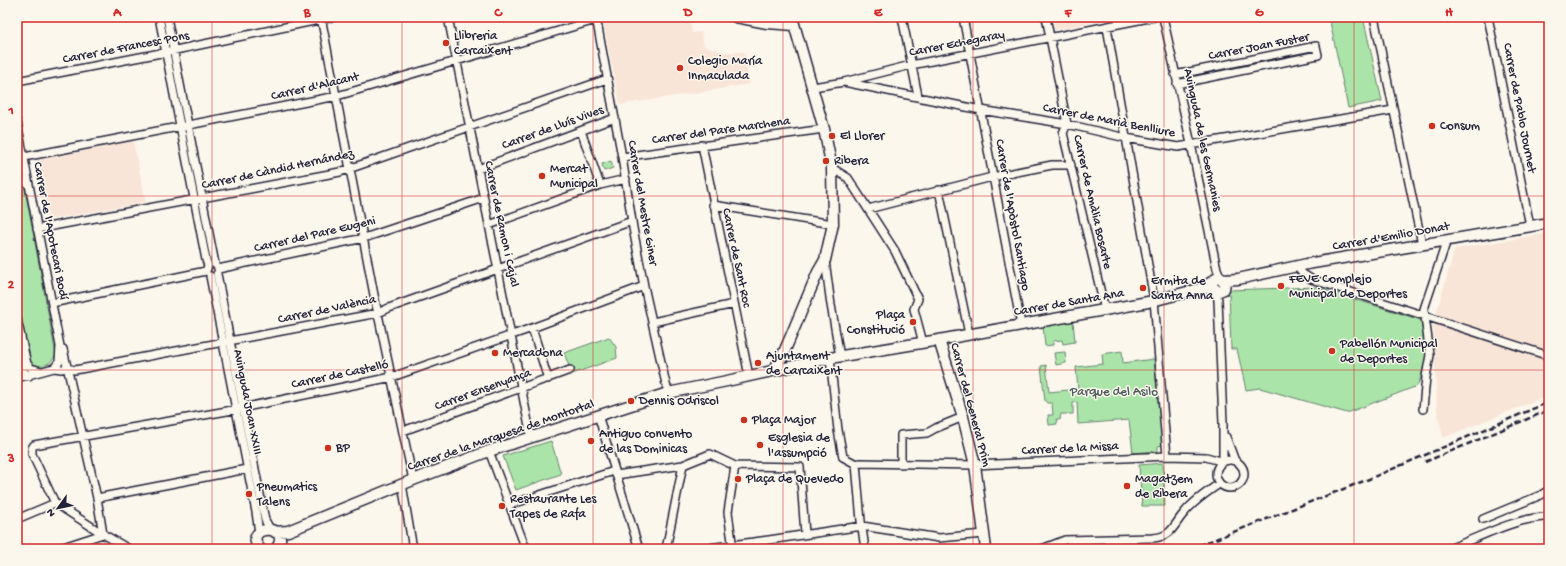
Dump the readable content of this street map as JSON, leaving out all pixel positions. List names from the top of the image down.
{
  "streets": {
    "street": [
      "Carrer Echegaray",
      "Carrer Joan Fuster",
      "Carrer de Francesc Pons",
      "Carrer d'Alacant",
      "Carrer de Pablo Journet",
      "Carrer de Marià Benlliure",
      "Carrer de Lluís Vives",
      "Carrer del Pare Marchena",
      "Avinguda de les Germanies",
      "Carrer de Càndid Hernández",
      "Carrer de Amàlia Bosarte",
      "Carrer del Mestre Giner",
      "Carrer de l'Apòstol Santiago",
      "Carrer de Ramon i Cajal",
      "Carrer de l'Apotecari Bodí",
      "Carrer del Pare Eugeni",
      "Carrer d'Emilio Donat",
      "Carrer de Sant Roc",
      "Carrer de Santa Ana",
      "Carrer de València",
      "Carrer de Castelló",
      "Carrer Ensenyança",
      "Avinguda Joan XXIII",
      "Carrer del General Prim",
      "Carrer de la Marquesa de Montortal",
      "Carrer de la Missa"
    ]
  },
  "crossings": [
    ["Carrer Echegaray", "Carrer de Marià Benlliure"],
    ["Carrer Echegaray", "Carrer de Amàlia Bosarte"],
    ["Carrer Echegaray", "Carrer de l'Apòstol Santiago"],
    ["Carrer Joan Fuster", "Avinguda de les Germanies"],
    ["Carrer de Francesc Pons", "Avinguda Joan XXIII"],
    ["Carrer d'Alacant", "Carrer del Mestre Giner"],
    ["Carrer d'Alacant", "Carrer de Ramon i Cajal"],
    ["Carrer d'Alacant", "Carrer de l'Apotecari Bodí"],
    ["Carrer d'Alacant", "Avinguda Joan XXIII"],
    ["Carrer de Pablo Journet", "Carrer d'Emilio Donat"],
    ["Carrer de Marià Benlliure", "Avinguda de les Germanies"],
    ["Carrer de Marià Benlliure", "Carrer de Amàlia Bosarte"],
    ["Carrer de Marià Benlliure", "Carrer de l'Apòstol Santiago"],
    ["Carrer de Lluís Vives", "Carrer del Mestre Giner"],
    ["Carrer de Lluís Vives", "Carrer de Ramon i Cajal"],
    ["Carrer del Pare Marchena", "Carrer del Mestre Giner"],
    ["Carrer del Pare Marchena", "Carrer de Sant Roc"],
    ["Avinguda de les Germanies", "Carrer d'Emilio Donat"],
    ["Avinguda de les Germanies", "Carrer de Santa Ana"],
    ["Carrer de Càndid Hernández", "Carrer del Mestre Giner"],
    ["Carrer de Càndid Hernández", "Carrer de Ramon i Cajal"],
    ["Carrer de Càndid Hernández", "Carrer de l'Apotecari Bodí"],
    ["Carrer de Càndid Hernández", "Avinguda Joan XXIII"],
    ["Carrer de Amàlia Bosarte", "Carrer de Santa Ana"],
    ["Carrer del Mestre Giner", "Carrer de València"],
    ["Carrer del Mestre Giner", "Carrer de Castelló"],
    ["Carrer del Mestre Giner", "Carrer de la Marquesa de Montortal"],
    ["Carrer de l'Apòstol Santiago", "Carrer de Santa Ana"],
    ["Carrer de Ramon i Cajal", "Carrer del Pare Eugeni"],
    ["Carrer de Ramon i Cajal", "Carrer de València"],
    ["Carrer de Ramon i Cajal", "Carrer de Castelló"],
    ["Carrer de Ramon i Cajal", "Carrer Ensenyança"],
    ["Carrer de Ramon i Cajal", "Carrer de la Marquesa de Montortal"],
    ["Carrer de l'Apotecari Bodí", "Carrer del Pare Eugeni"],
    ["Carrer de l'Apotecari Bodí", "Carrer de València"],
    ["Carrer de l'Apotecari Bodí", "Carrer de Castelló"],
    ["Carrer del Pare Eugeni", "Avinguda Joan XXIII"],
    ["Carrer d'Emilio Donat", "Carrer de Santa Ana"],
    ["Carrer de Sant Roc", "Carrer de la Marquesa de Montortal"],
    ["Carrer de Santa Ana", "Carrer del General Prim"],
    ["Carrer de València", "Avinguda Joan XXIII"],
    ["Carrer de Castelló", "Avinguda Joan XXIII"],
    ["Avinguda Joan XXIII", "Carrer de la Marquesa de Montortal"],
    ["Carrer del General Prim", "Carrer de la Missa"]
  ],
  "parks": ["Parque del Asilo"],
  "places": [
    "Llibreria Carcaixent",
    "Colegio María Inmaculada",
    "Consum",
    "El Llorer",
    "Ribera",
    "Mercat Municipal",
    "FEVE Complejo Municipal de Deportes",
    "Ermita de Santa Anna",
    "Plaça Constitució",
    "Pabellón Municipal de Deportes",
    "Mercadona",
    "Ajuntament de Carcaixent",
    "Dennis Odriscol",
    "Plaça Major",
    "Antiguo convento de las Dominicas",
    "Esglesia de l'assumpció",
    "BP",
    "Plaça de Quevedo",
    "Magatzem de Ribera",
    "Pneumatics Talens",
    "Restaurante Les Tapes de Rafa"
  ],
  "north": "bottom left",
  "grid": {
    "columns": [
      "A",
      "B",
      "C",
      "D",
      "E",
      "F",
      "G",
      "H"
    ],
    "rows": ["1", "2", "3"]
  }
}
